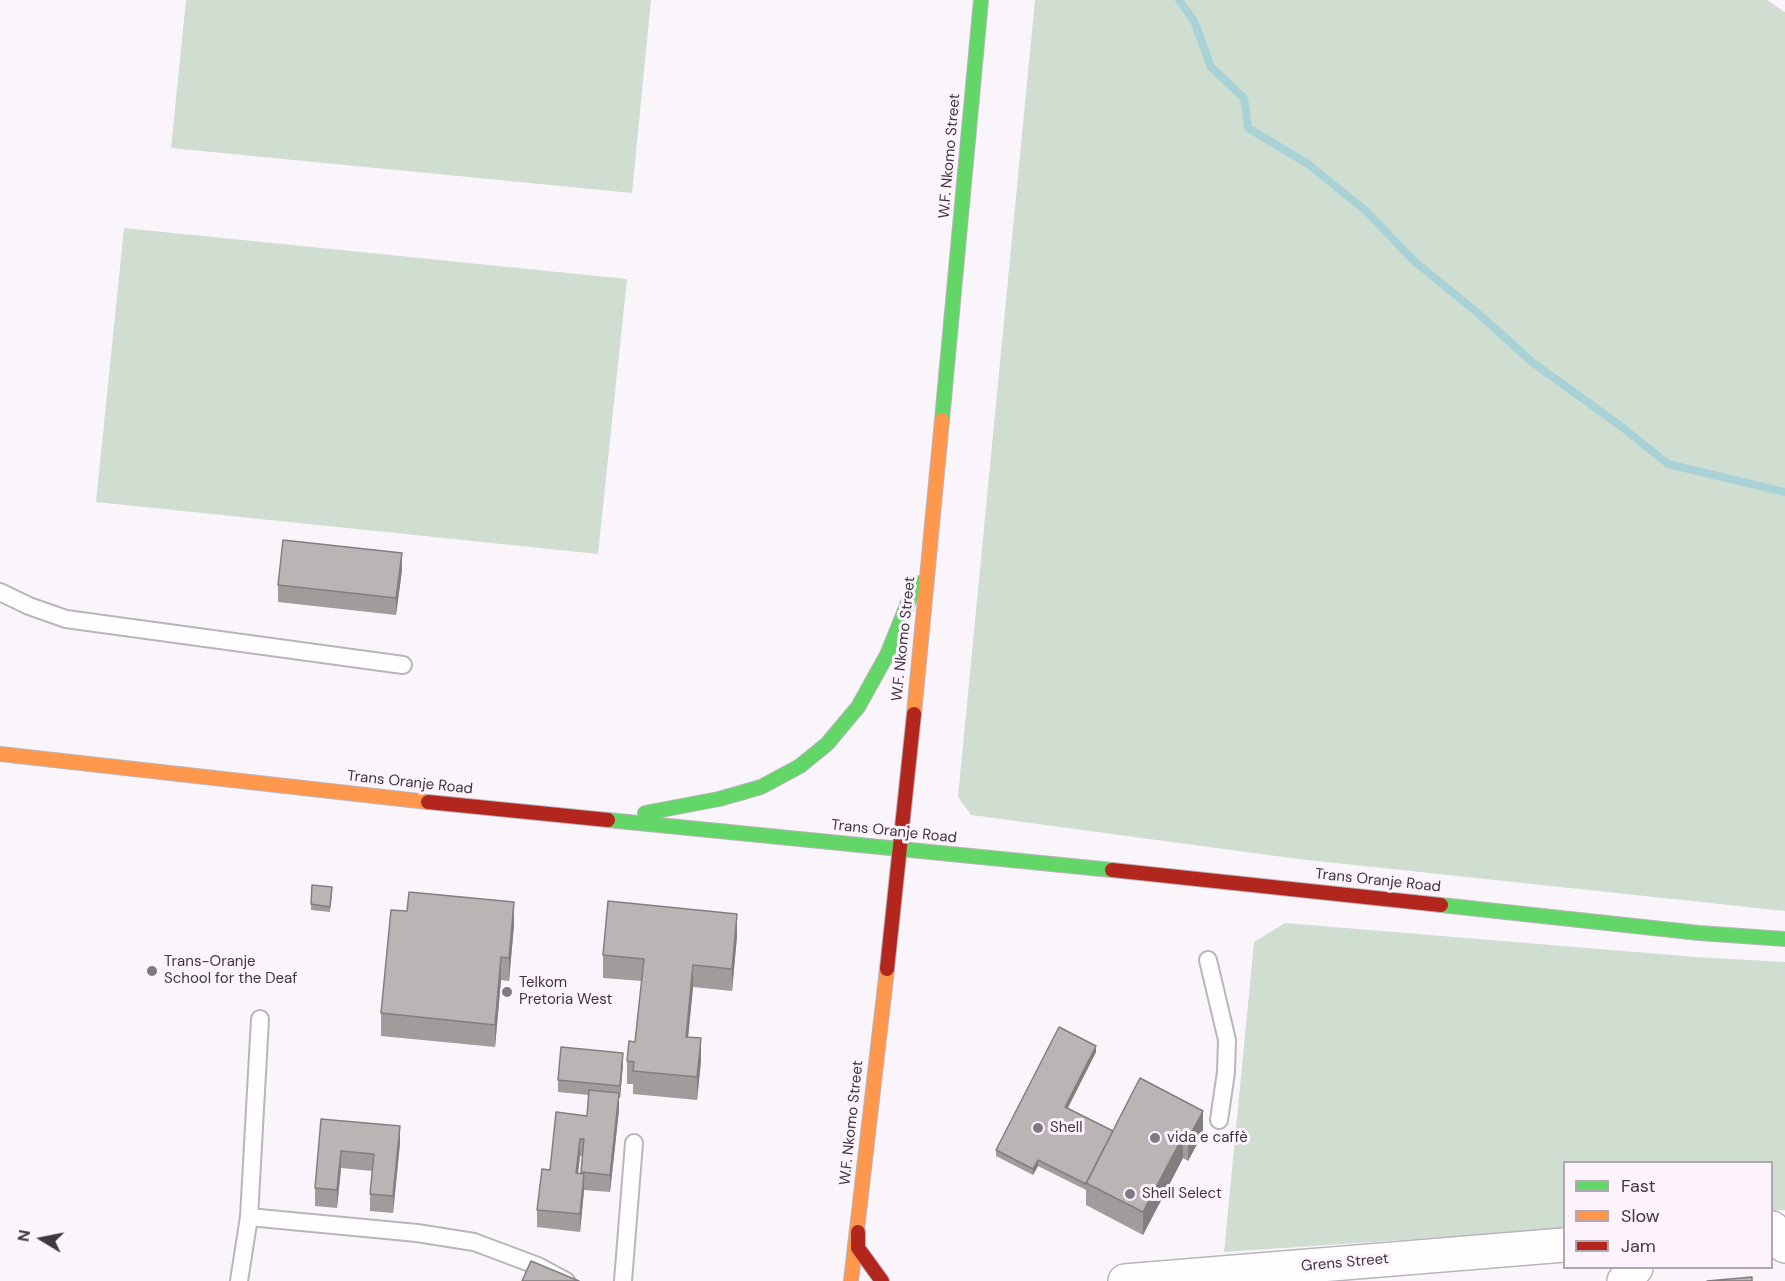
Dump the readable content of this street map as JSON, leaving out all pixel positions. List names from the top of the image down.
{
  "streets": {
    "main road": ["W.F. Nkomo Street", "Trans Oranje Road"],
    "street": ["Grens Street"]
  },
  "crossings": [
    ["W.F. Nkomo Street", "Trans Oranje Road"]
  ],
  "places": [
    "Trans-Oranje School for the Deaf",
    "Telkom Pretoria West",
    "Shell",
    "vida e caffè",
    "Shell Select"
  ],
  "legend": ["Fast", "Slow", "Jam"],
  "north": "left"
}
